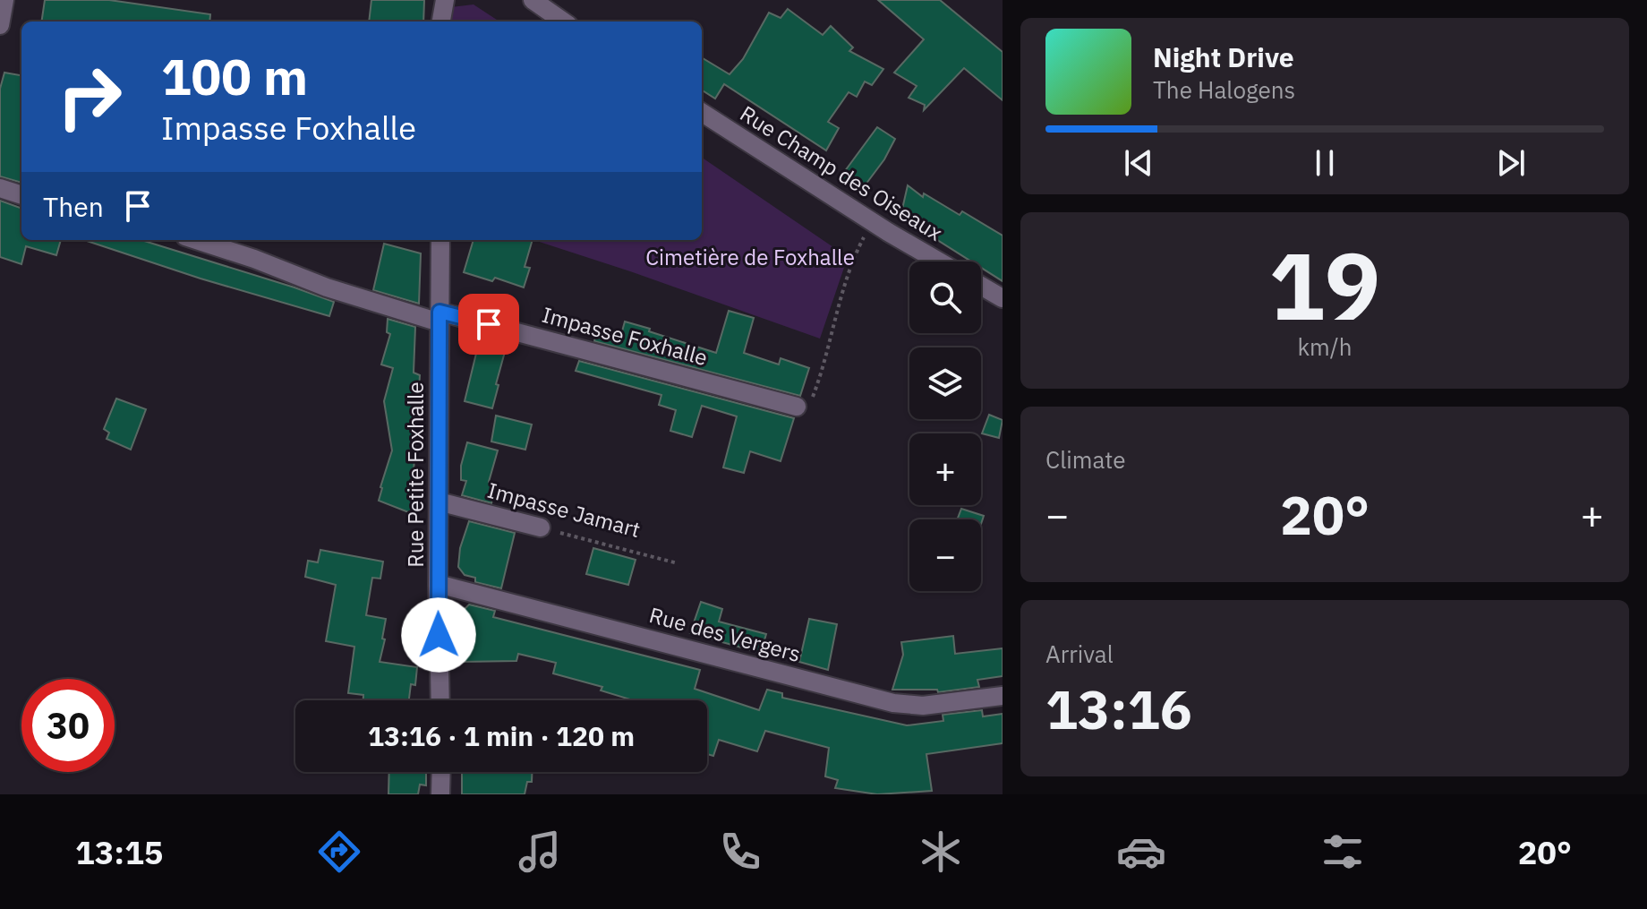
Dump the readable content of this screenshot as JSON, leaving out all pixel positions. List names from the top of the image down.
{
  "streets": {
    "street": [
      "Rue Champ des Oiseaux",
      "Impasse Foxhalle",
      "Rue Petite Foxhalle",
      "Impasse Jamart",
      "Rue des Vergers"
    ]
  },
  "crossings": [
    ["Impasse Foxhalle", "Rue Petite Foxhalle"],
    ["Rue Petite Foxhalle", "Impasse Jamart"],
    ["Rue Petite Foxhalle", "Rue des Vergers"]
  ],
  "parks": ["Cimetière de Foxhalle"],
  "page": {
    "turn": ["100 m", "Impasse Foxhalle"],
    "song": ["Night Drive", "The Halogens"],
    "then": "Then",
    "tile": [
      ["19", "km/h"],
      "Climate",
      ["Arrival", "13:16"]
    ],
    "map_buttons": ["+", "−"],
    "heat": ["−", "20°", "+"],
    "limit": "30",
    "trip": "13:16 · 1 min · 120 m",
    "tabs": ["13:15", "20°"]
  }
}
